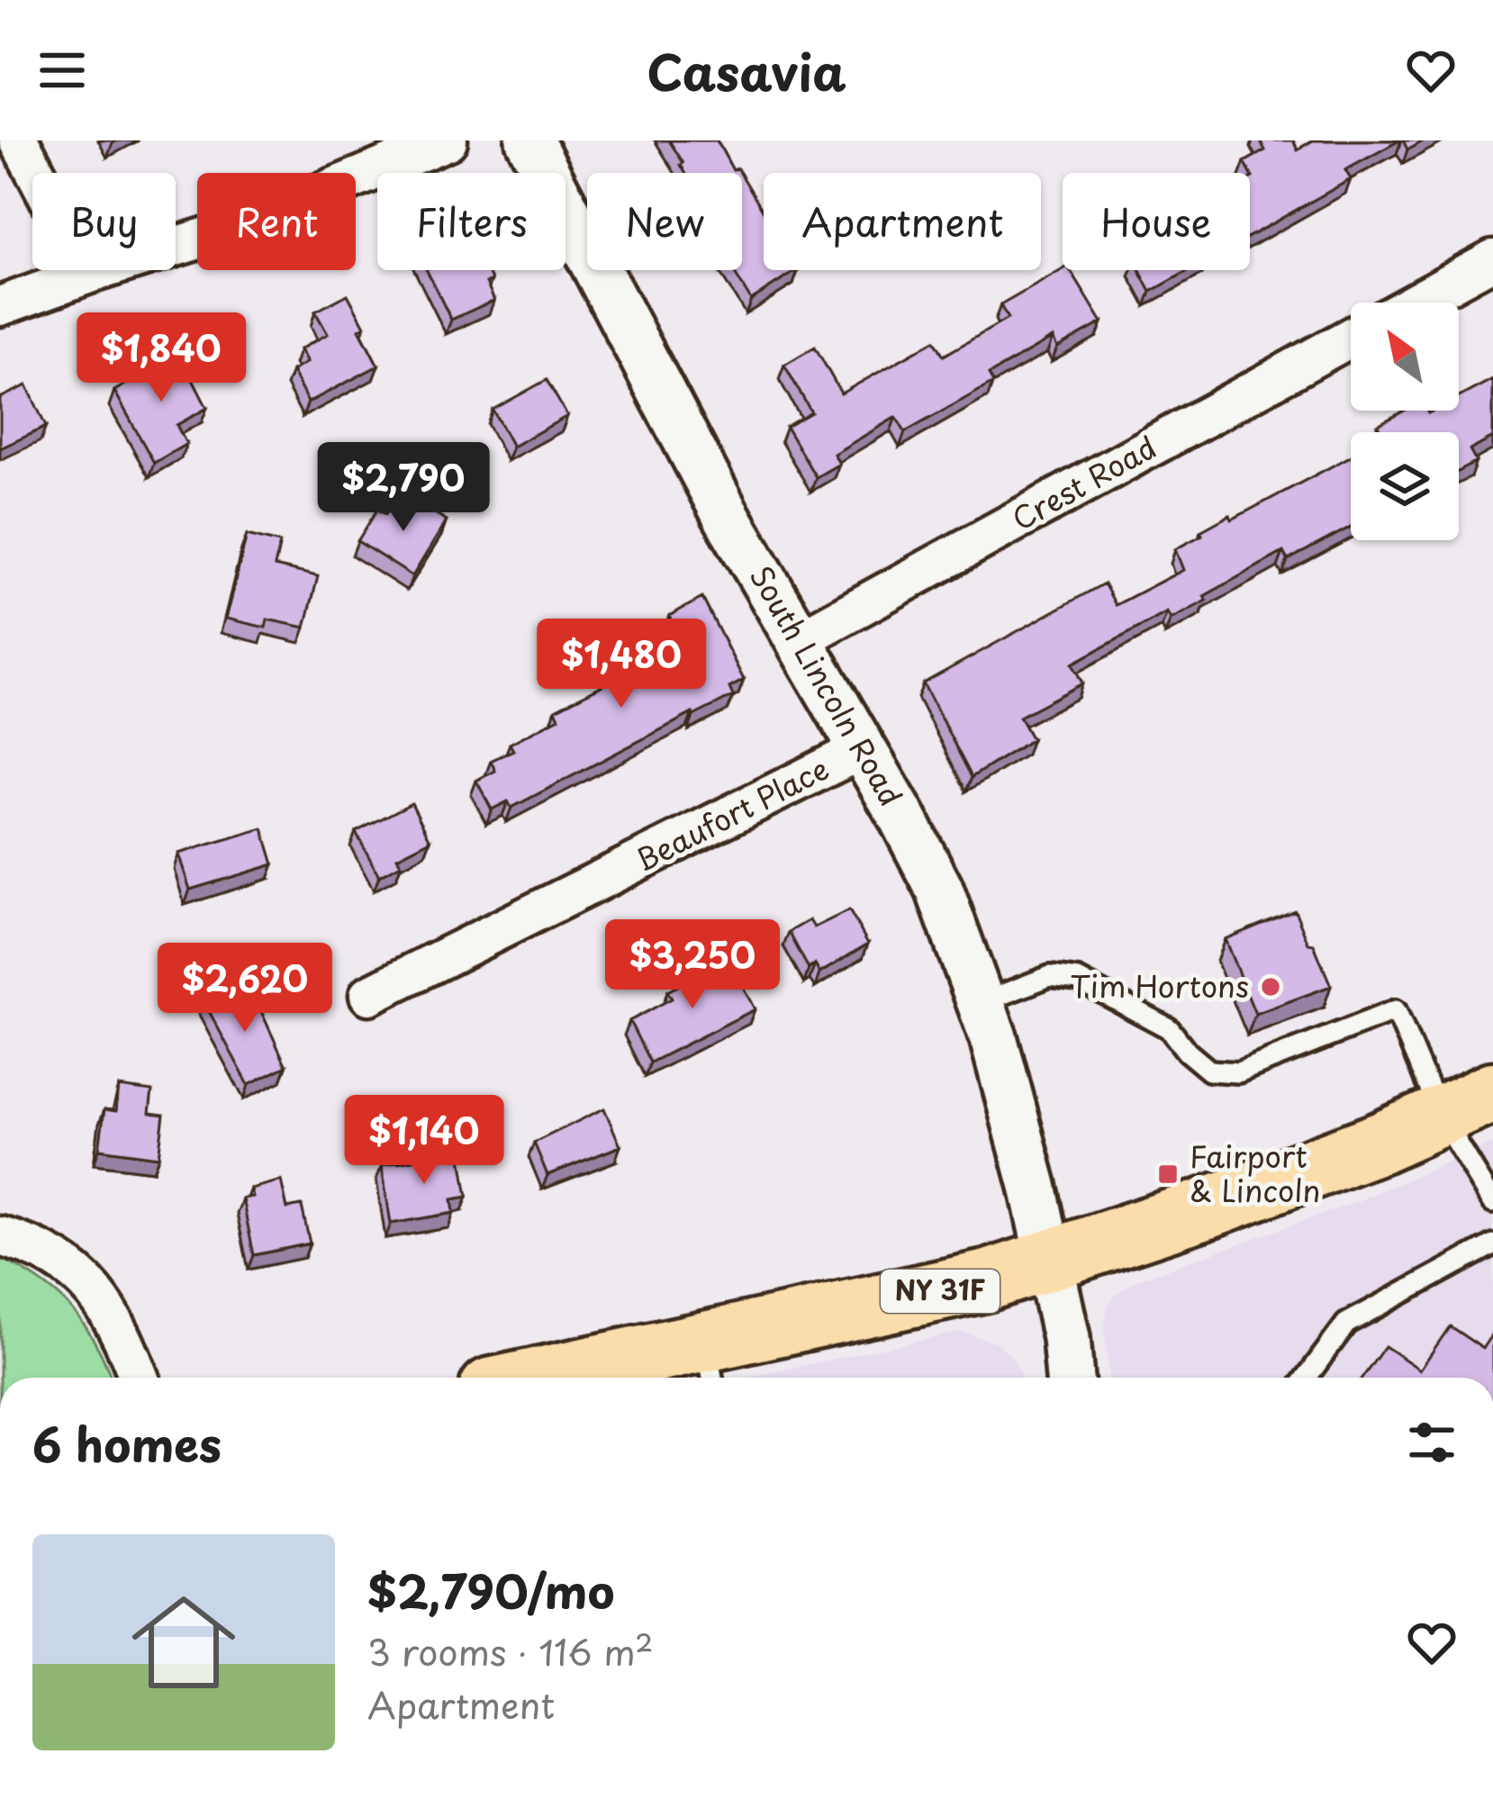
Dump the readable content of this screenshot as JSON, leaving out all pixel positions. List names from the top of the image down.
{
  "streets": {
    "main road": ["NY 31F"],
    "street": ["Crest Road", "South Lincoln Road", "Beaufort Place"]
  },
  "crossings": [
    ["Crest Road", "South Lincoln Road"],
    ["South Lincoln Road", "Beaufort Place"],
    ["South Lincoln Road", "NY 31F"]
  ],
  "places": {
    "other": ["Tim Hortons"],
    "transit": ["Fairport & Lincoln"]
  },
  "north": "top left",
  "page": {
    "header": "Casavia",
    "chip": [
      "Buy",
      "Rent",
      "Filters",
      "New",
      "Apartment",
      "House"
    ],
    "price": [
      "$1,840",
      "$2,790",
      "$1,480",
      "$3,250",
      "$2,620",
      "$1,140"
    ],
    "heading": "6 homes",
    "list": [
      {
        "name": "$2,790/mo",
        "note": "3 rooms · 116 m² · Apartment"
      }
    ]
  }
}
